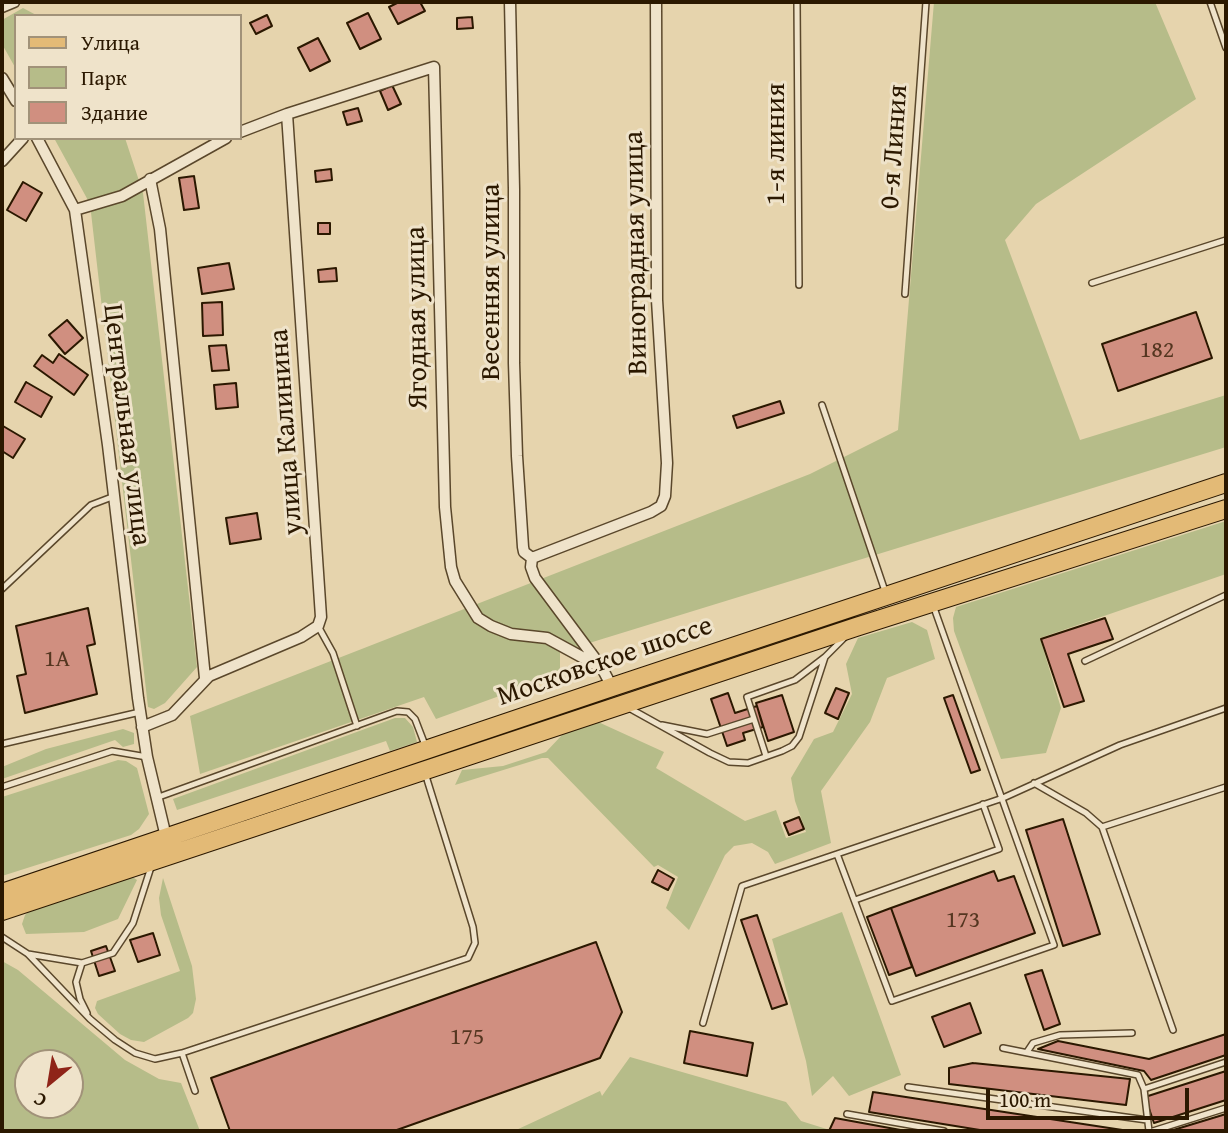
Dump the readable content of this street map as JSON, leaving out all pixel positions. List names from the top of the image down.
{
  "streets": {
    "main road": ["Московское шоссе"],
    "street": [
      "Виноградная улица",
      "Весенняя улица",
      "Ягодная улица",
      "Центральная улица",
      "улица Калинина"
    ],
    "lane": ["1-я линия", "0-я Линия"]
  },
  "crossings": [
    ["Виноградная улица", "Весенняя улица"],
    ["Весенняя улица", "Ягодная улица"],
    ["Весенняя улица", "Московское шоссе"],
    ["Ягодная улица", "улица Калинина"],
    ["Центральная улица", "Московское шоссе"]
  ],
  "house_numbers": [
    "182",
    "1А",
    "173",
    "175"
  ],
  "legend": ["Улица", "Парк", "Здание"],
  "scale_bar": "100 m",
  "north": "bottom left"
}
